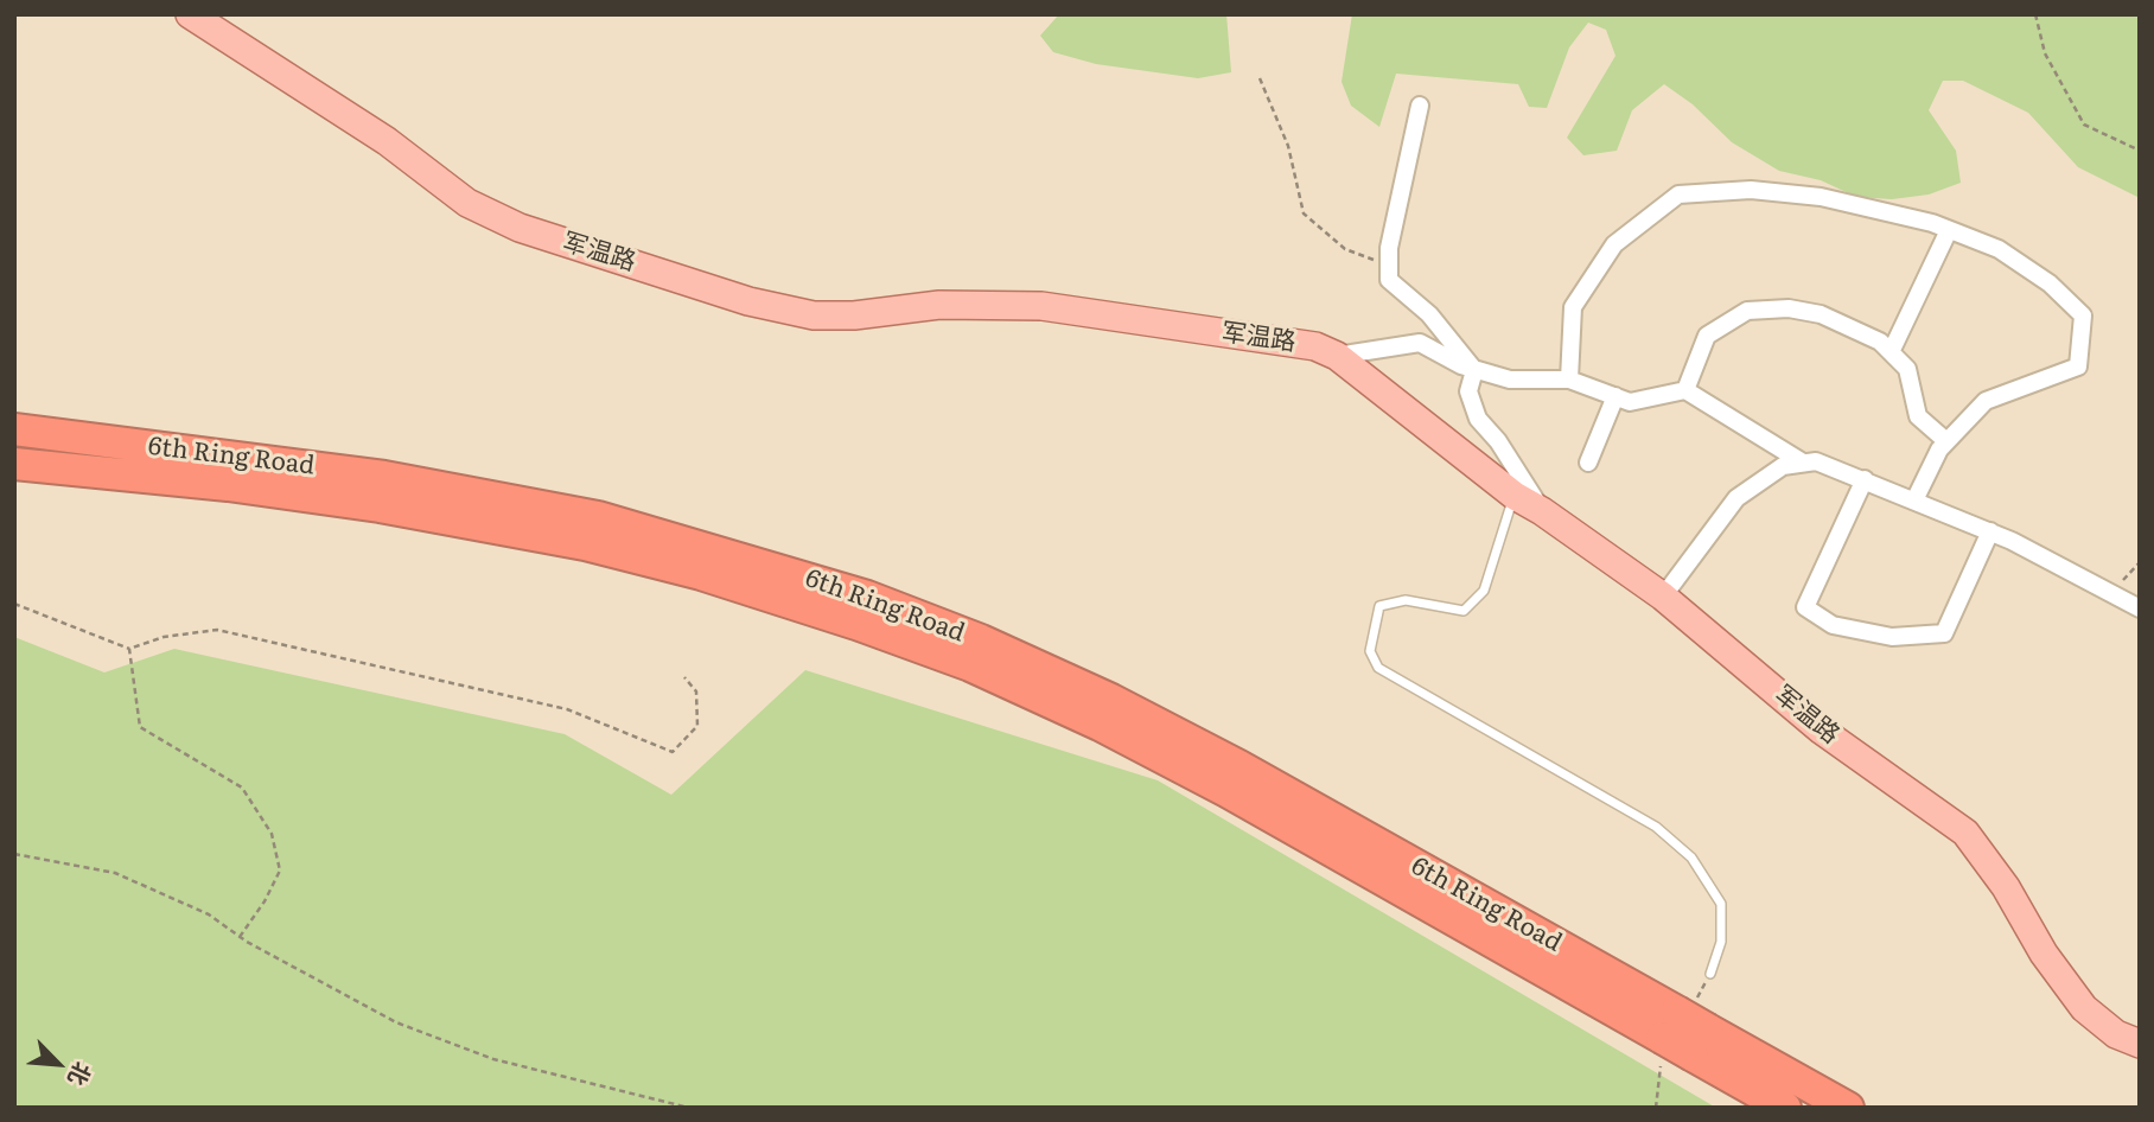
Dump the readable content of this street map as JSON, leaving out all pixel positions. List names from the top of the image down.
{
  "streets": {
    "highway": ["6th Ring Road"],
    "main road": ["军温路"]
  },
  "north": "bottom right"
}
